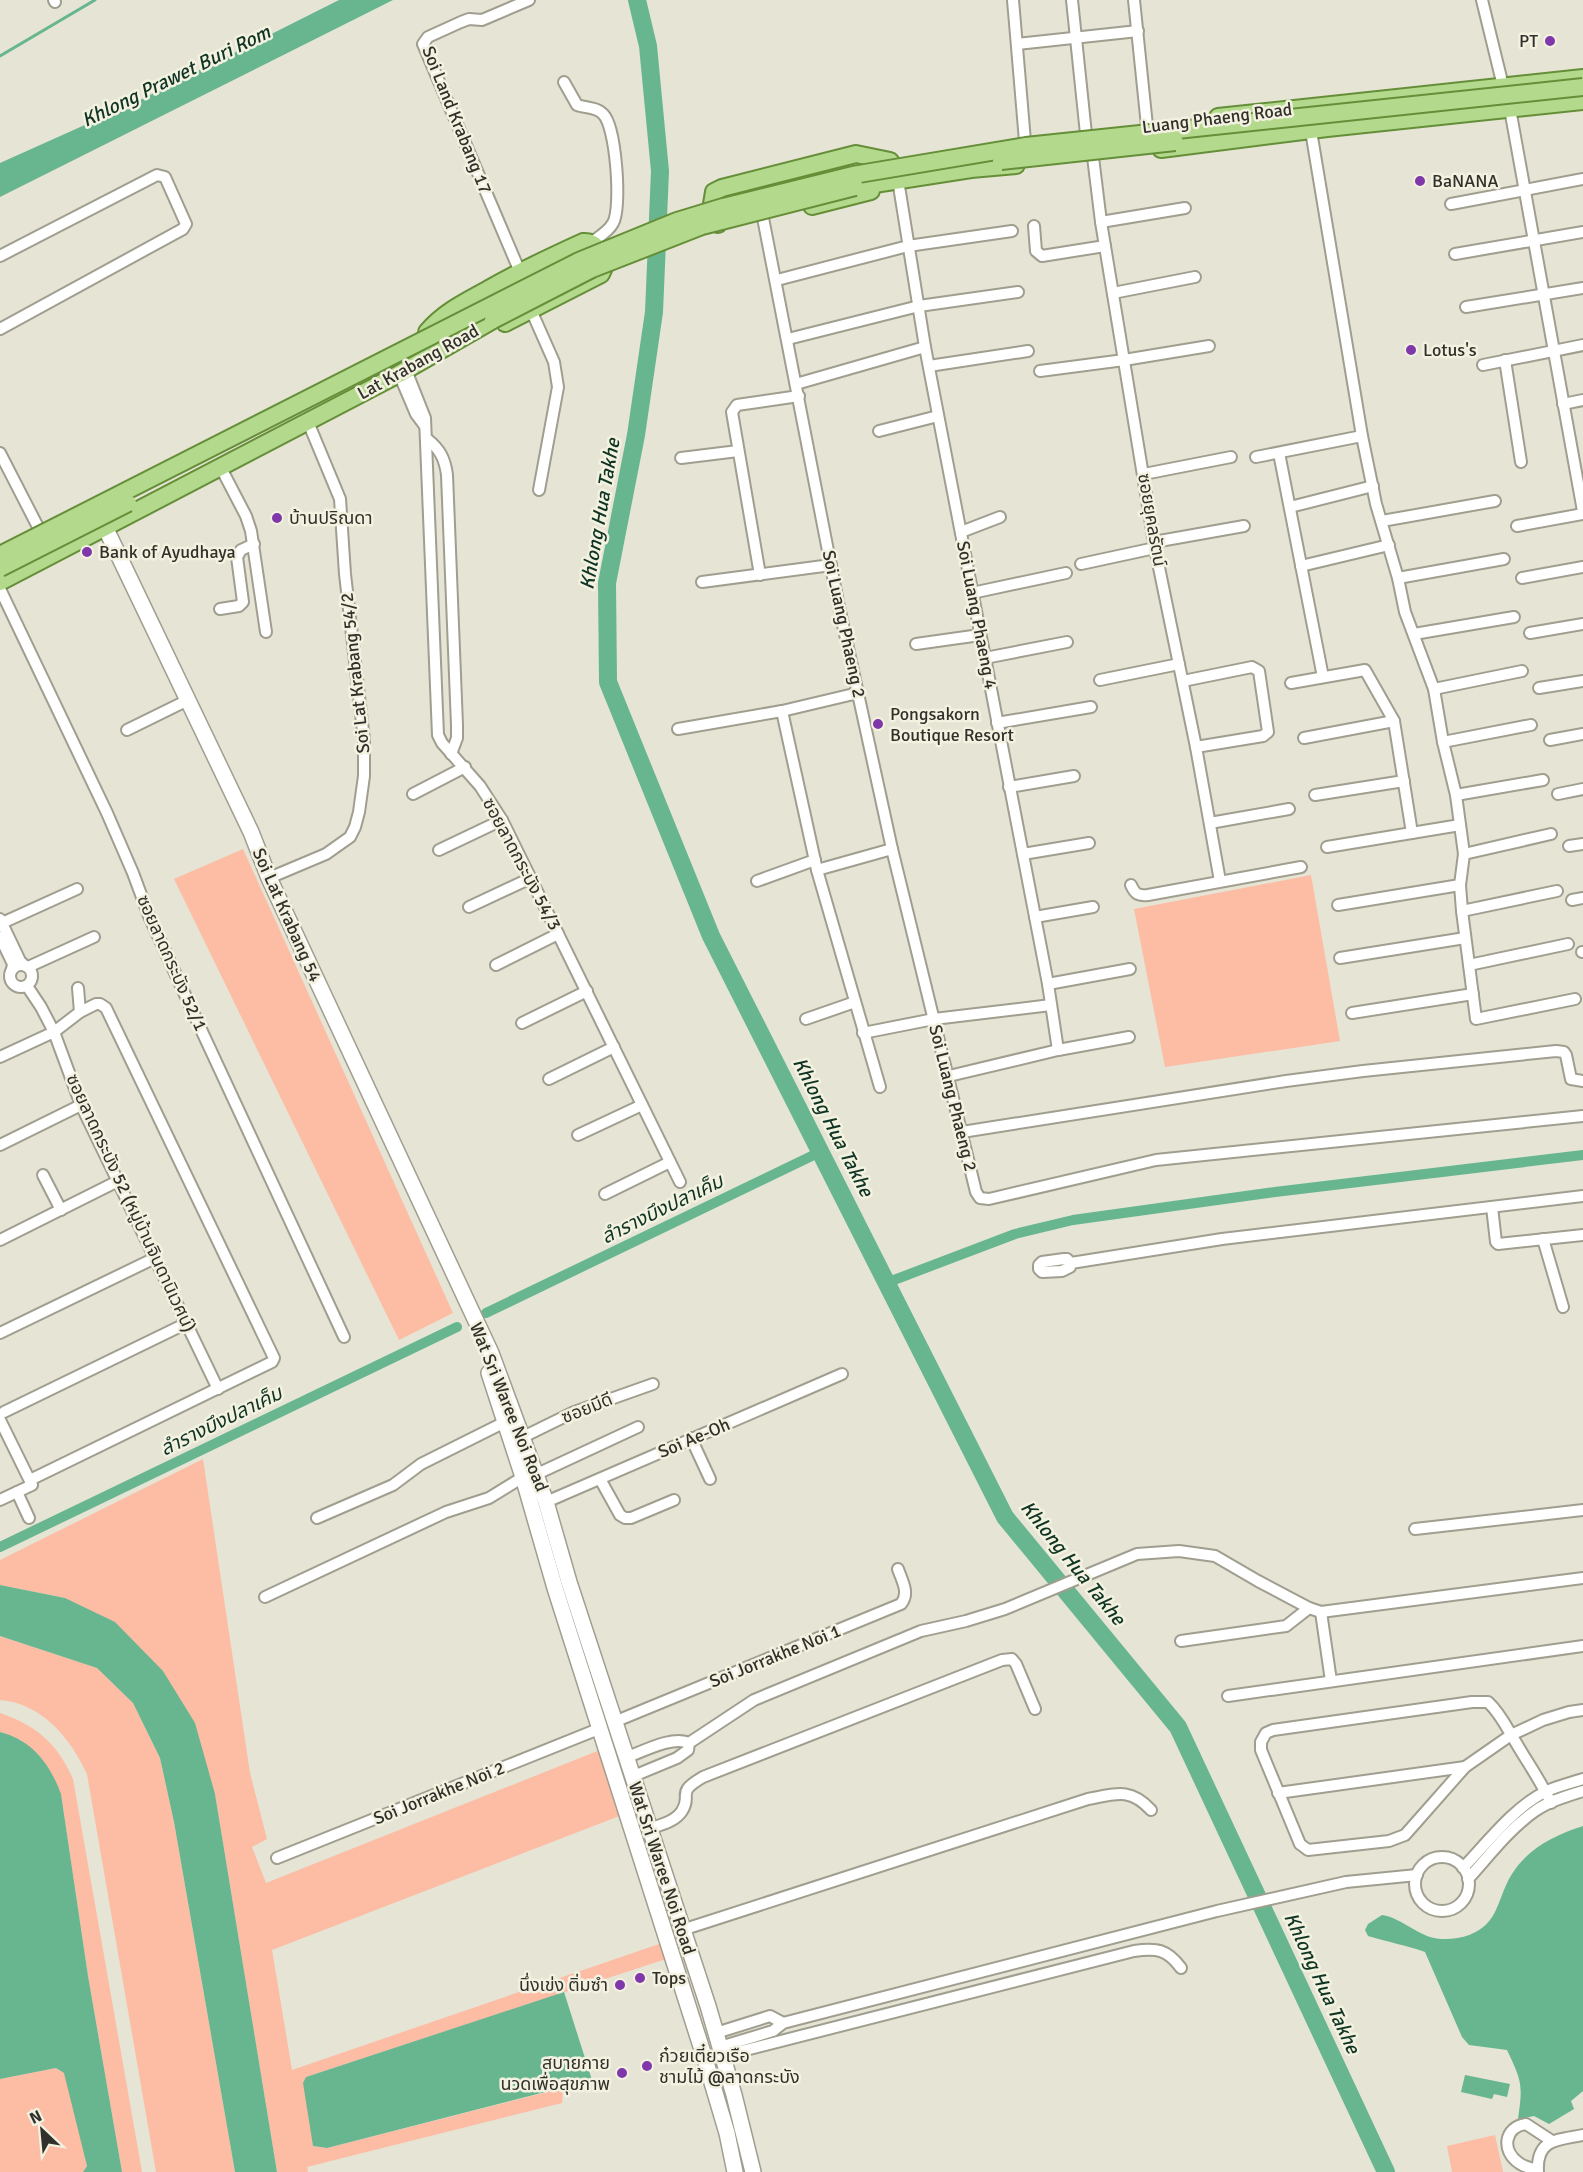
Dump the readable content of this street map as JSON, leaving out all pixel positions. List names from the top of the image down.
{
  "streets": {
    "main road": [
      "Luang Phaeng Road",
      "Lat Krabang Road",
      "Soi Lat Krabang 54",
      "Wat Sri Waree Noi Road"
    ],
    "street": [
      "Soi Land Krabang 17",
      "ซอยยุคลรัตน์",
      "Soi Luang Phaeng 4",
      "Soi Luang Phaeng 2",
      "Soi Lat Krabang 54/2",
      "ซอยลาดกระบัง 54/3",
      "ซอยลาดกระบัง 52/1",
      "ซอยลาดกระบัง 52 (หมู่บ้านจินดานิเวศน์)",
      "ซอยมีดี",
      "Soi Ae-Oh",
      "Soi Jorrakhe Noi 1",
      "Soi Jorrakhe Noi 2"
    ]
  },
  "crossings": [
    ["Luang Phaeng Road", "Lat Krabang Road"],
    ["Luang Phaeng Road", "ซอยยุคลรัตน์"],
    ["Luang Phaeng Road", "Soi Luang Phaeng 4"],
    ["Lat Krabang Road", "Soi Lat Krabang 54/2"],
    ["Lat Krabang Road", "ซอยลาดกระบัง 54/3"],
    ["Lat Krabang Road", "Soi Lat Krabang 54"],
    ["Soi Lat Krabang 54/2", "Soi Lat Krabang 54"],
    ["Soi Lat Krabang 54", "Wat Sri Waree Noi Road"],
    ["Wat Sri Waree Noi Road", "ซอยมีดี"],
    ["Wat Sri Waree Noi Road", "Soi Ae-Oh"],
    ["Wat Sri Waree Noi Road", "Soi Jorrakhe Noi 1"],
    ["Wat Sri Waree Noi Road", "Soi Jorrakhe Noi 2"],
    ["Soi Jorrakhe Noi 1", "Soi Jorrakhe Noi 2"]
  ],
  "water": ["Khlong Prawet Buri Rom", "Khlong Hua Takhe", "ลำรางบึงปลาเค็ม"],
  "places": [
    "PT",
    "BaNANA",
    "Lotus's",
    "บ้านปริณดา",
    "Bank of Ayudhaya",
    "Pongsakorn Boutique Resort",
    "Tops",
    "นึ่งเข่ง ติ่มซำ",
    "ก๋วยเตี๋ยวเรือ ชามไม้ @ลาดกระบัง",
    "สบายกาย นวดเพื่อสุขภาพ"
  ],
  "north": "top left"
}
